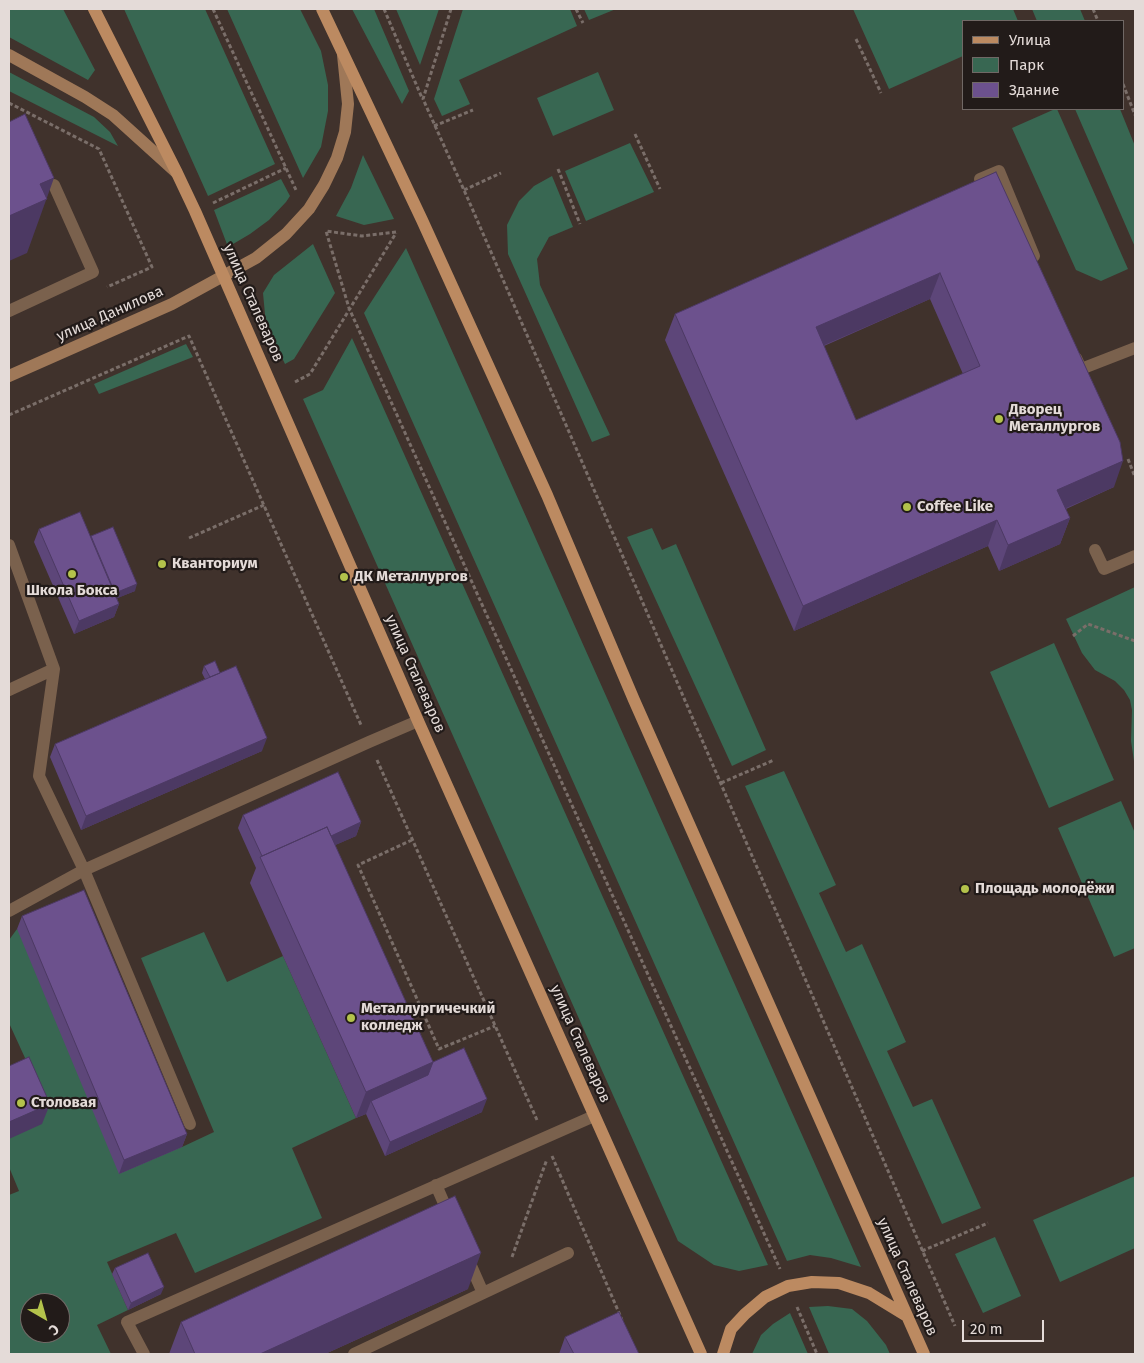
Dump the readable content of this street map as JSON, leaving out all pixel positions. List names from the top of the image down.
{
  "streets": {
    "main road": ["улица Сталеваров", "улица Данилова"]
  },
  "crossings": [
    ["улица Сталеваров", "улица Данилова"]
  ],
  "places": [
    "Дворец Металлургов",
    "Coffee Like",
    "Кванториум",
    "Школа Бокса",
    "ДК Металлургов",
    "Площадь молодёжи",
    "Металлургичечкий колледж",
    "Столовая"
  ],
  "legend": ["Улица", "Парк", "Здание"],
  "scale_bar": "20 m",
  "north": "bottom right"
}
